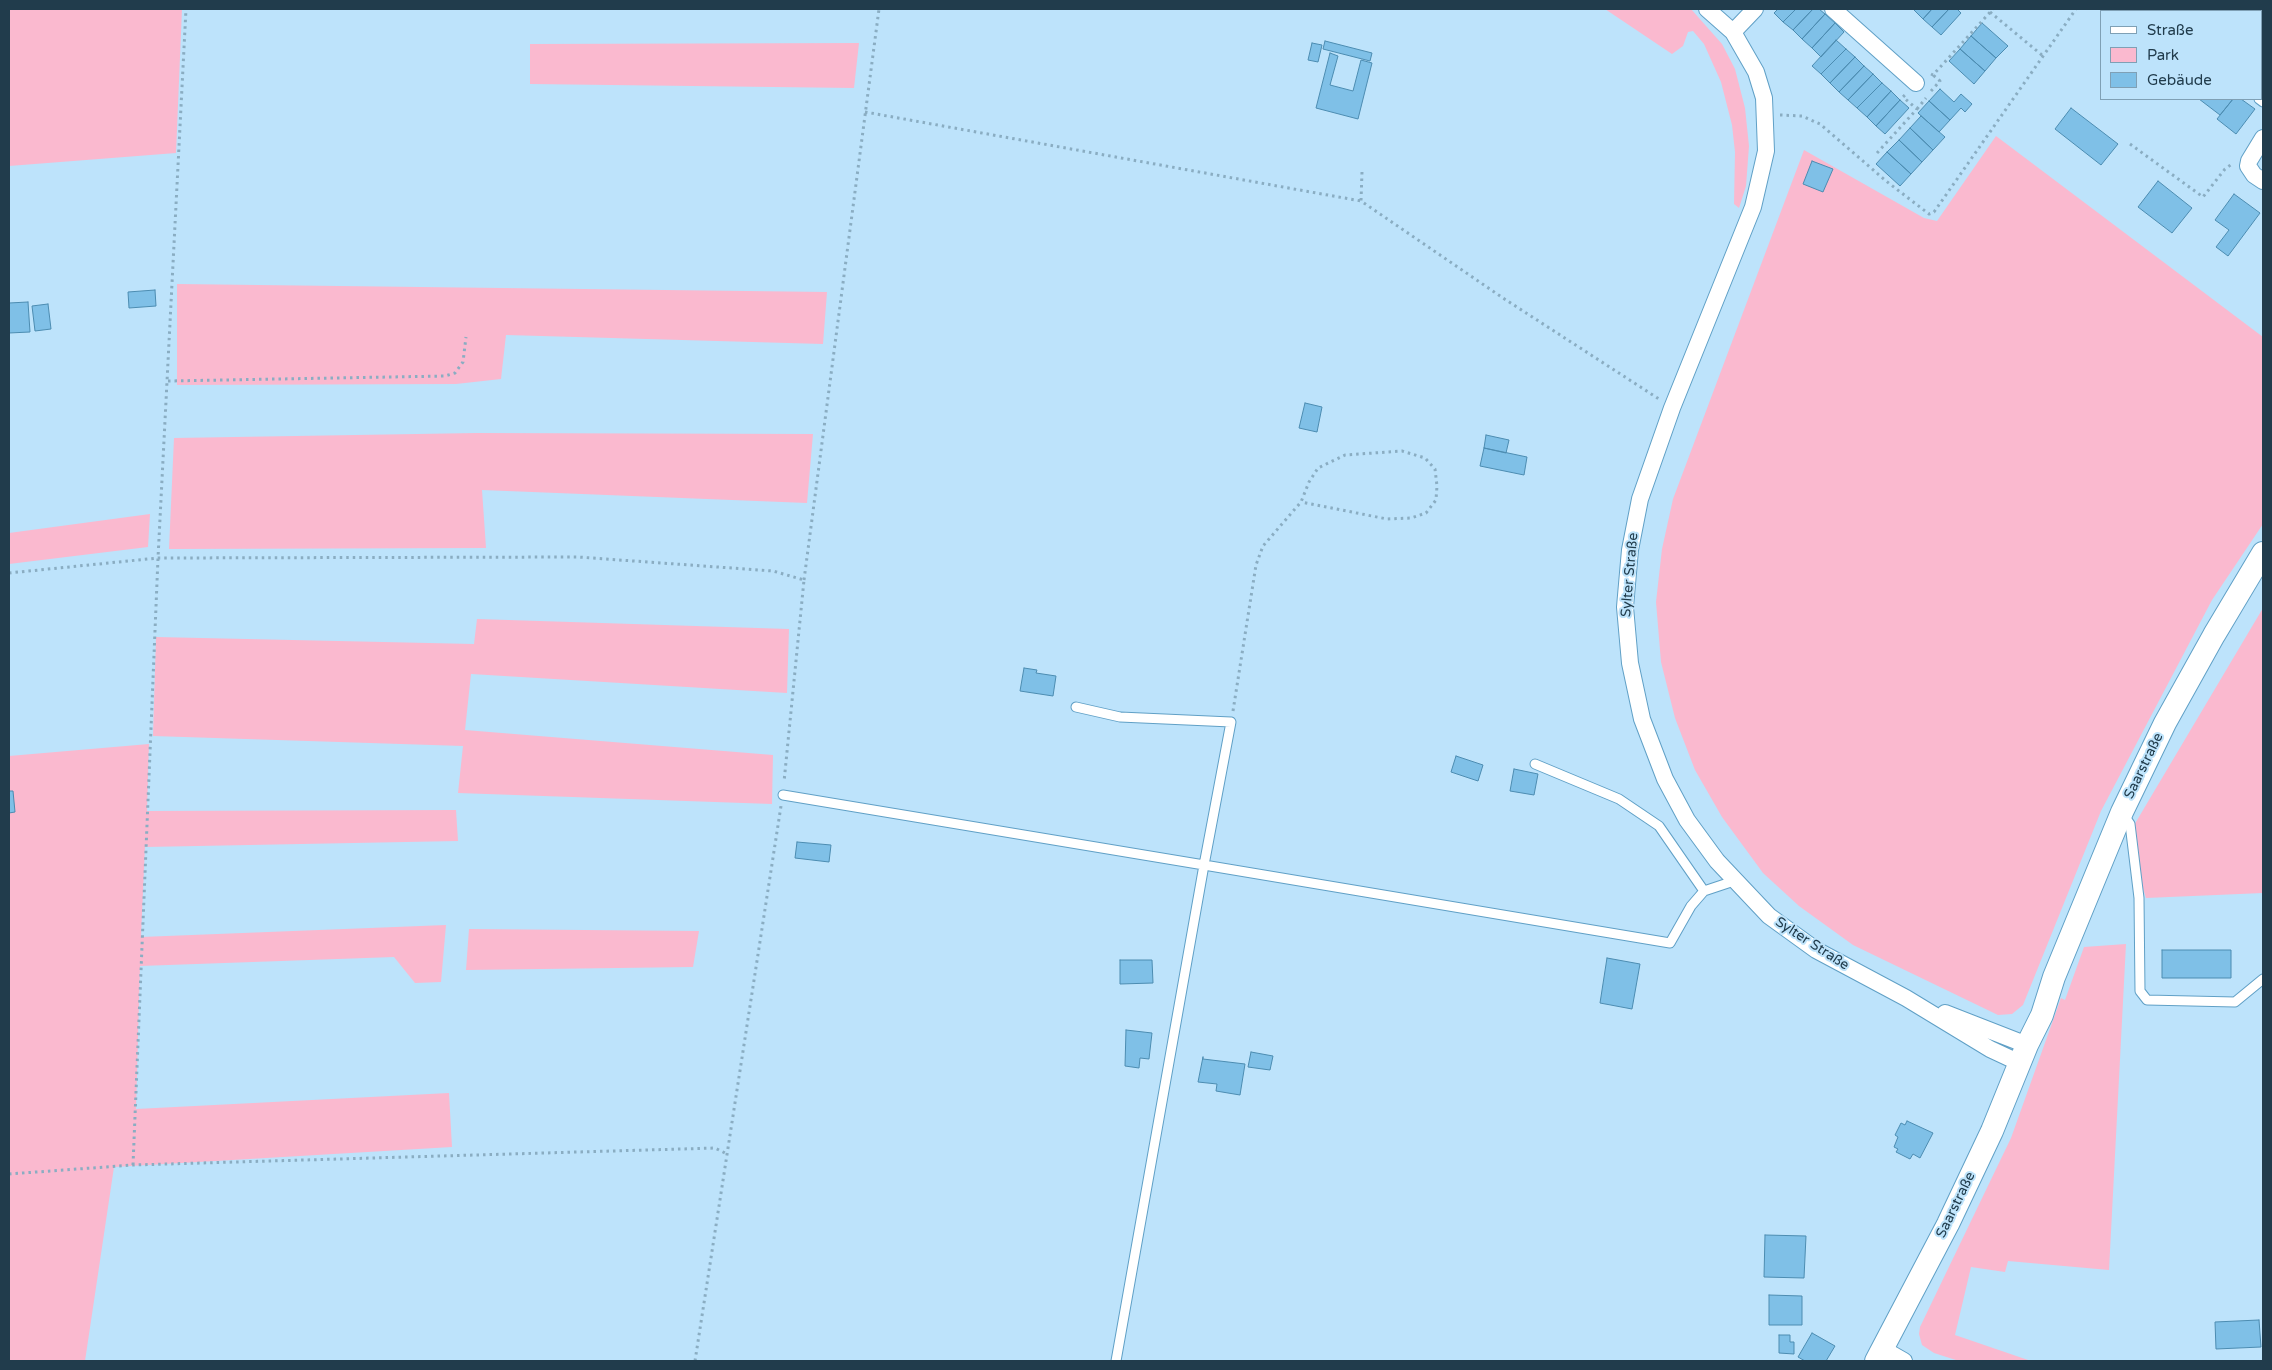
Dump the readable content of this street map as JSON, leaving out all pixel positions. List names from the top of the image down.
{
  "streets": {
    "main road": ["Saarstraße"],
    "street": ["Sylter Straße"]
  },
  "crossings": [
    ["Sylter Straße", "Saarstraße"]
  ],
  "legend": ["Straße", "Park", "Gebäude"]
}
